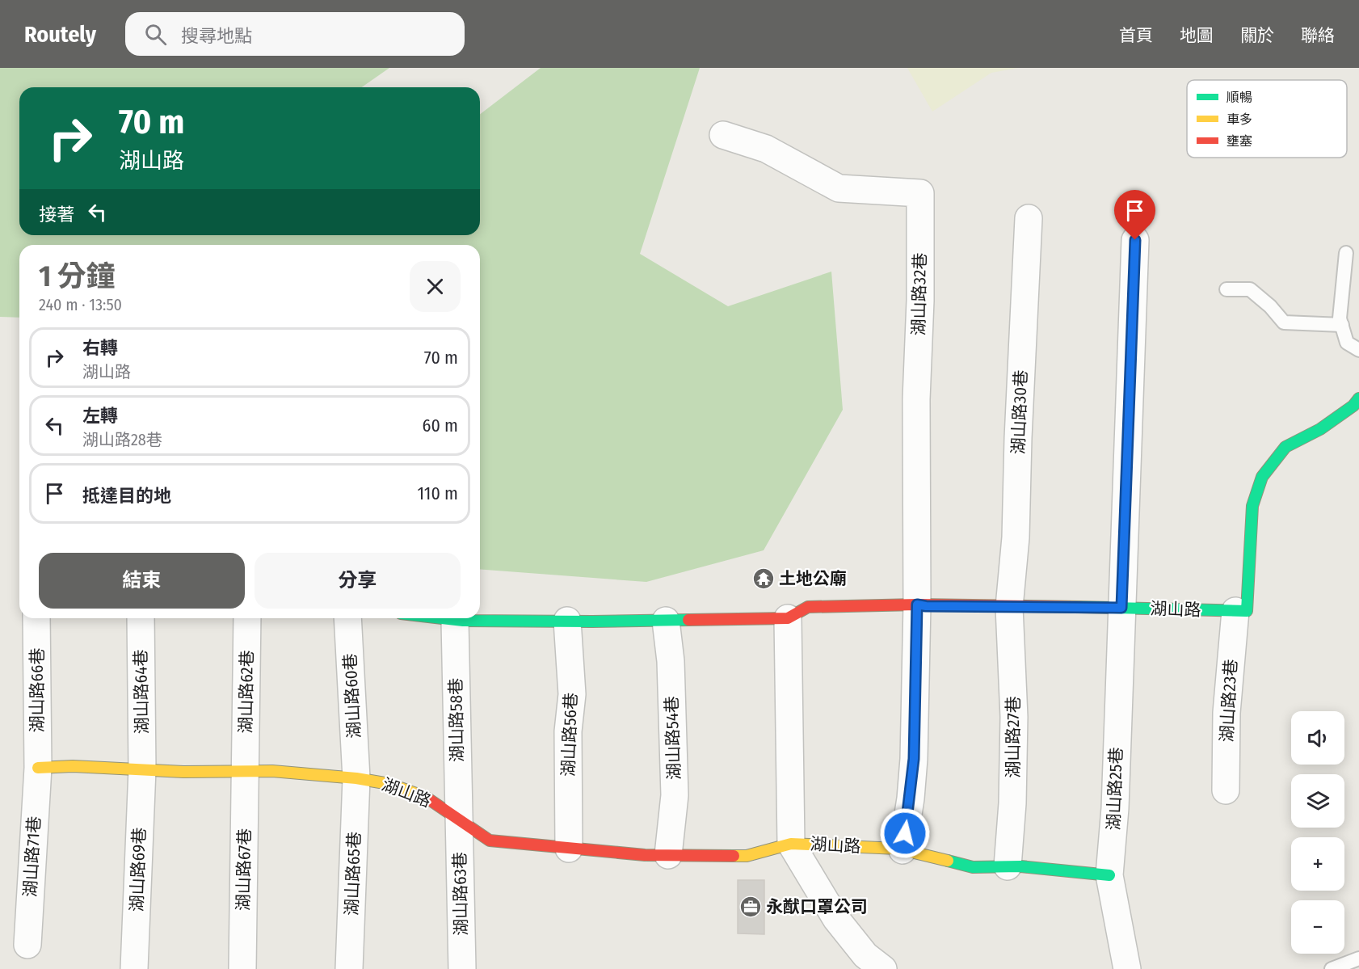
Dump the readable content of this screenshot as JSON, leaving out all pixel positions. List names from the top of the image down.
{
  "streets": {
    "street": [
      "湖山路32巷",
      "湖山路30巷",
      "湖山路",
      "湖山路66巷",
      "湖山路64巷",
      "湖山路62巷",
      "湖山路60巷",
      "湖山路23巷",
      "湖山路58巷",
      "湖山路56巷",
      "湖山路27巷",
      "湖山路54巷",
      "湖山路25巷",
      "湖山路71巷",
      "湖山路69巷",
      "湖山路67巷",
      "湖山路65巷",
      "湖山路63巷"
    ]
  },
  "crossings": [
    ["湖山路32巷", "湖山路"],
    ["湖山路30巷", "湖山路"],
    ["湖山路30巷", "湖山路27巷"],
    ["湖山路", "湖山路66巷"],
    ["湖山路", "湖山路64巷"],
    ["湖山路", "湖山路62巷"],
    ["湖山路", "湖山路60巷"],
    ["湖山路", "湖山路23巷"],
    ["湖山路", "湖山路58巷"],
    ["湖山路", "湖山路56巷"],
    ["湖山路", "湖山路27巷"],
    ["湖山路", "湖山路54巷"],
    ["湖山路", "湖山路25巷"],
    ["湖山路", "湖山路71巷"],
    ["湖山路", "湖山路69巷"],
    ["湖山路", "湖山路67巷"],
    ["湖山路", "湖山路65巷"],
    ["湖山路", "湖山路63巷"],
    ["湖山路66巷", "湖山路71巷"],
    ["湖山路64巷", "湖山路69巷"],
    ["湖山路62巷", "湖山路67巷"],
    ["湖山路60巷", "湖山路65巷"],
    ["湖山路58巷", "湖山路63巷"]
  ],
  "places": {
    "temple": ["土地公廟"],
    "office": ["永猷口罩公司"]
  },
  "legend": ["順暢", "車多", "壅塞"],
  "page": {
    "header": "Routely",
    "search": "搜尋地點",
    "nav": [
      "首頁",
      "地圖",
      "關於",
      "聯絡"
    ],
    "turn": ["70 m", "湖山路"],
    "then": "接著",
    "heading": ["1 分鐘", "240 m · 13:50"],
    "list": [
      {
        "name": "右轉",
        "note": "湖山路",
        "value": "70 m"
      },
      {
        "name": "左轉",
        "note": "湖山路28巷",
        "value": "60 m"
      },
      {
        "name": "抵達目的地",
        "value": "110 m"
      }
    ],
    "buttons": ["結束", "分享"],
    "map_buttons": ["+", "−"]
  }
}
